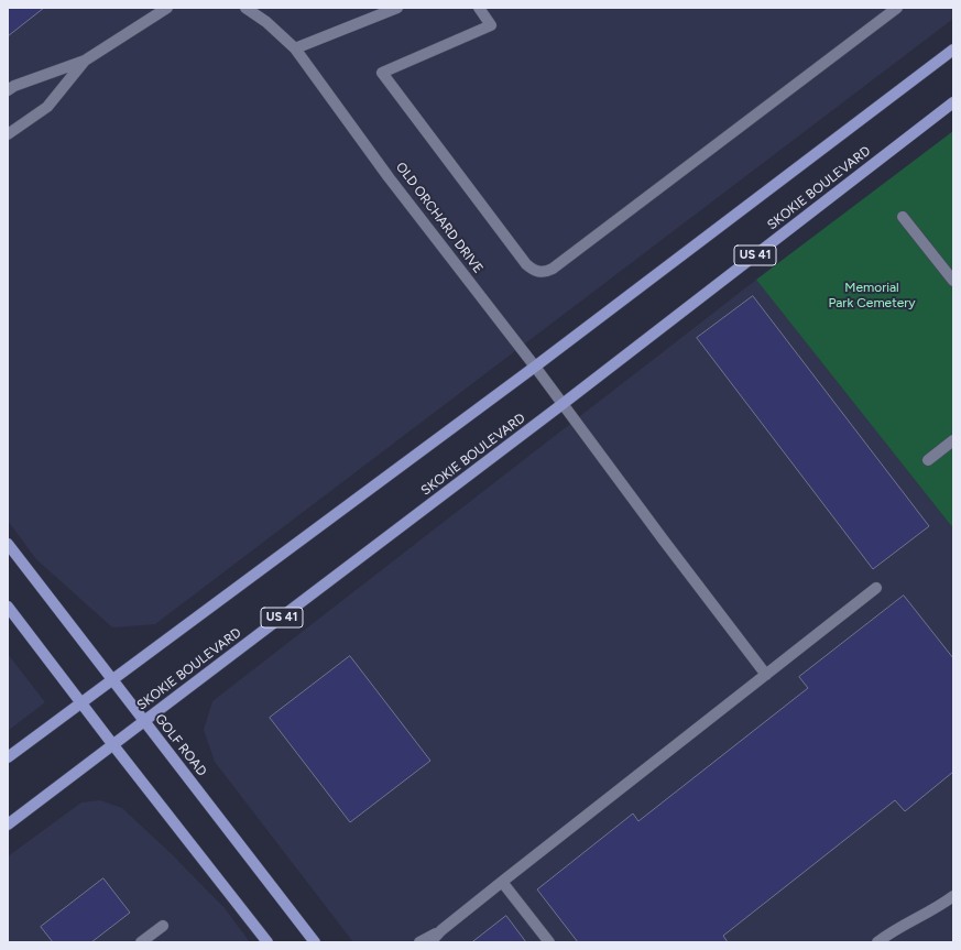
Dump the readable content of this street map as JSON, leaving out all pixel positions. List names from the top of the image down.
{
  "streets": {
    "main road": ["SKOKIE BOULEVARD", "US 41", "GOLF ROAD"],
    "lane": ["OLD ORCHARD DRIVE"]
  },
  "crossings": [
    ["SKOKIE BOULEVARD", "OLD ORCHARD DRIVE"],
    ["SKOKIE BOULEVARD", "GOLF ROAD"]
  ],
  "parks": ["Memorial Park Cemetery"]
}
